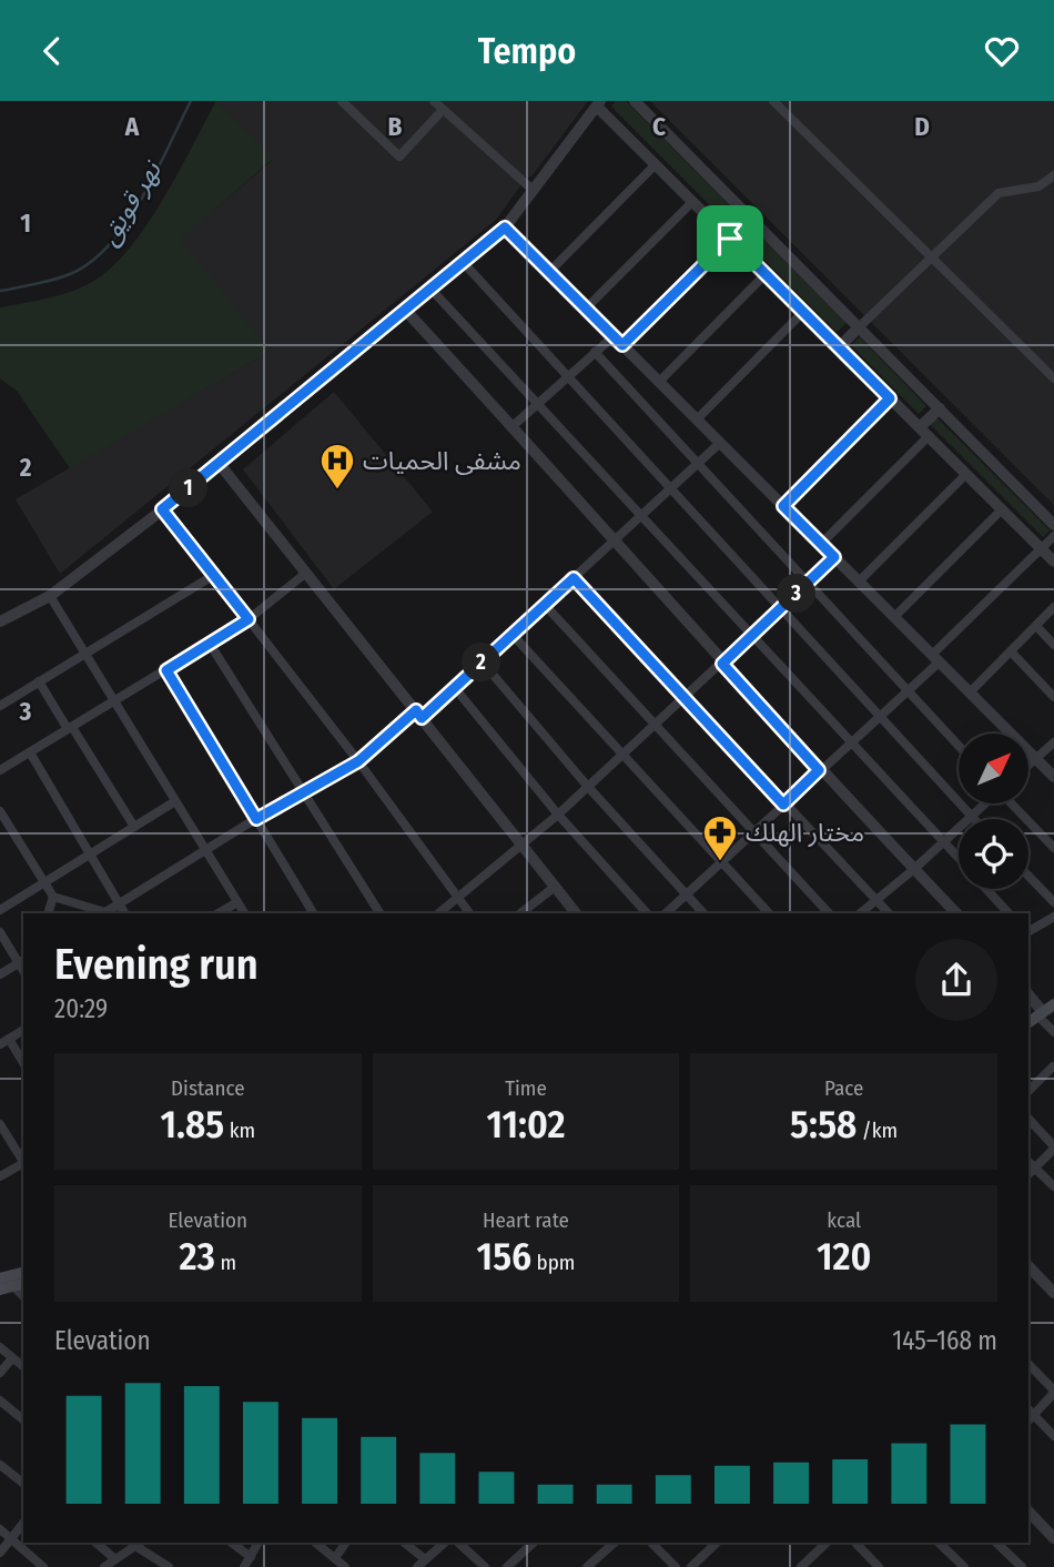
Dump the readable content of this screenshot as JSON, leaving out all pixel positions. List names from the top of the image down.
{
  "water": ["نهر قويق"],
  "places": {
    "hospital": ["مشفى الحميات"],
    "pharmacy": ["مختار الهلك"]
  },
  "north": "top right",
  "page": {
    "header": "Tempo",
    "pins": ["1", "3", "2"],
    "heading": ["Evening run", "20:29"],
    "stats": [
      ["Distance", "1.85 km"],
      ["Time", "11:02"],
      ["Pace", "5:58 /km"],
      ["Elevation", "23 m"],
      ["Heart rate", "156 bpm"],
      ["kcal", "120"]
    ],
    "chart": ["Elevation", "145–168 m"]
  },
  "grid": {
    "columns": [
      "A",
      "B",
      "C",
      "D"
    ],
    "rows": ["1", "2", "3"]
  }
}
